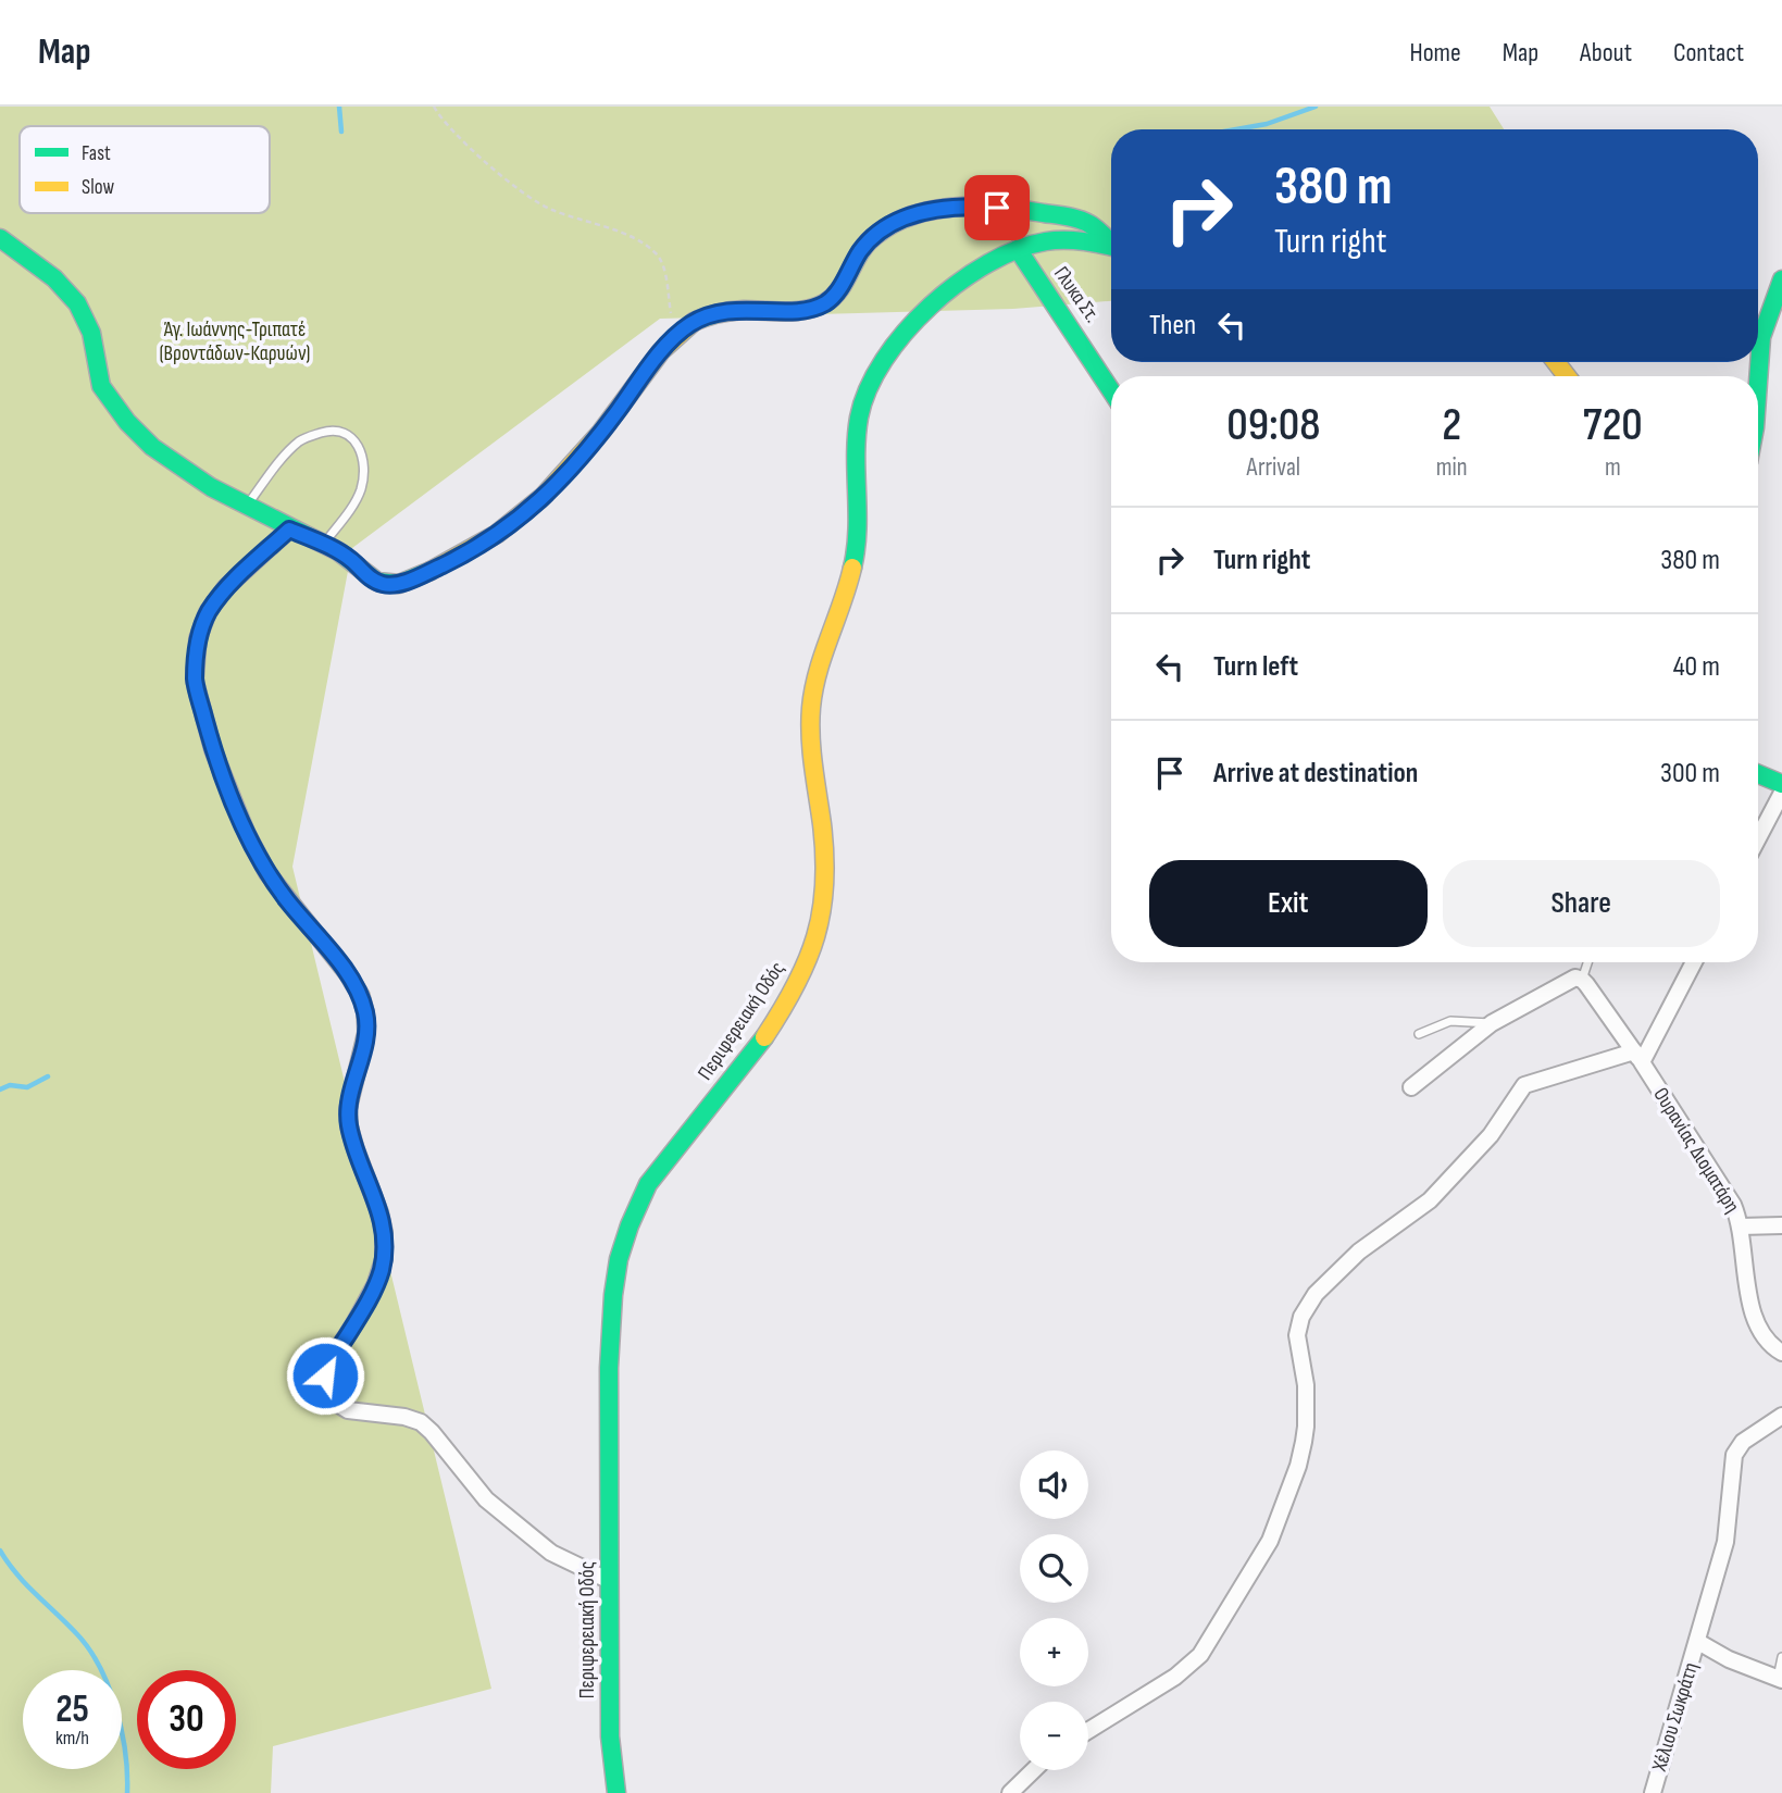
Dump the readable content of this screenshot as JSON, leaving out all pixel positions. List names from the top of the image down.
{
  "streets": {
    "main road": ["Γλυκα Στ.", "Περιφερειακή Οδός"],
    "street": ["Ουρανίας Διοματάρη", "Χέλιου Σωκράτη"]
  },
  "crossings": [
    ["Γλυκα Στ.", "Περιφερειακή Οδός"]
  ],
  "parks": ["Άγ. Ιωάννης-Τριπατέ (Βροντάδων-Καρυών)"],
  "legend": ["Fast", "Slow"],
  "page": {
    "header": "Map",
    "nav": [
      "Home",
      "Map",
      "About",
      "Contact"
    ],
    "turn": ["380 m", "Turn right"],
    "then": "Then",
    "eta": [
      "09:08",
      "Arrival",
      "2",
      "min",
      "720",
      "m"
    ],
    "list": [
      {
        "name": "Turn right",
        "value": "380 m"
      },
      {
        "name": "Turn left",
        "value": "40 m"
      },
      {
        "name": "Arrive at destination",
        "value": "300 m"
      }
    ],
    "buttons": ["Exit", "Share"],
    "map_buttons": ["+", "−"],
    "speed": "25 km/h",
    "limit": "30"
  }
}
